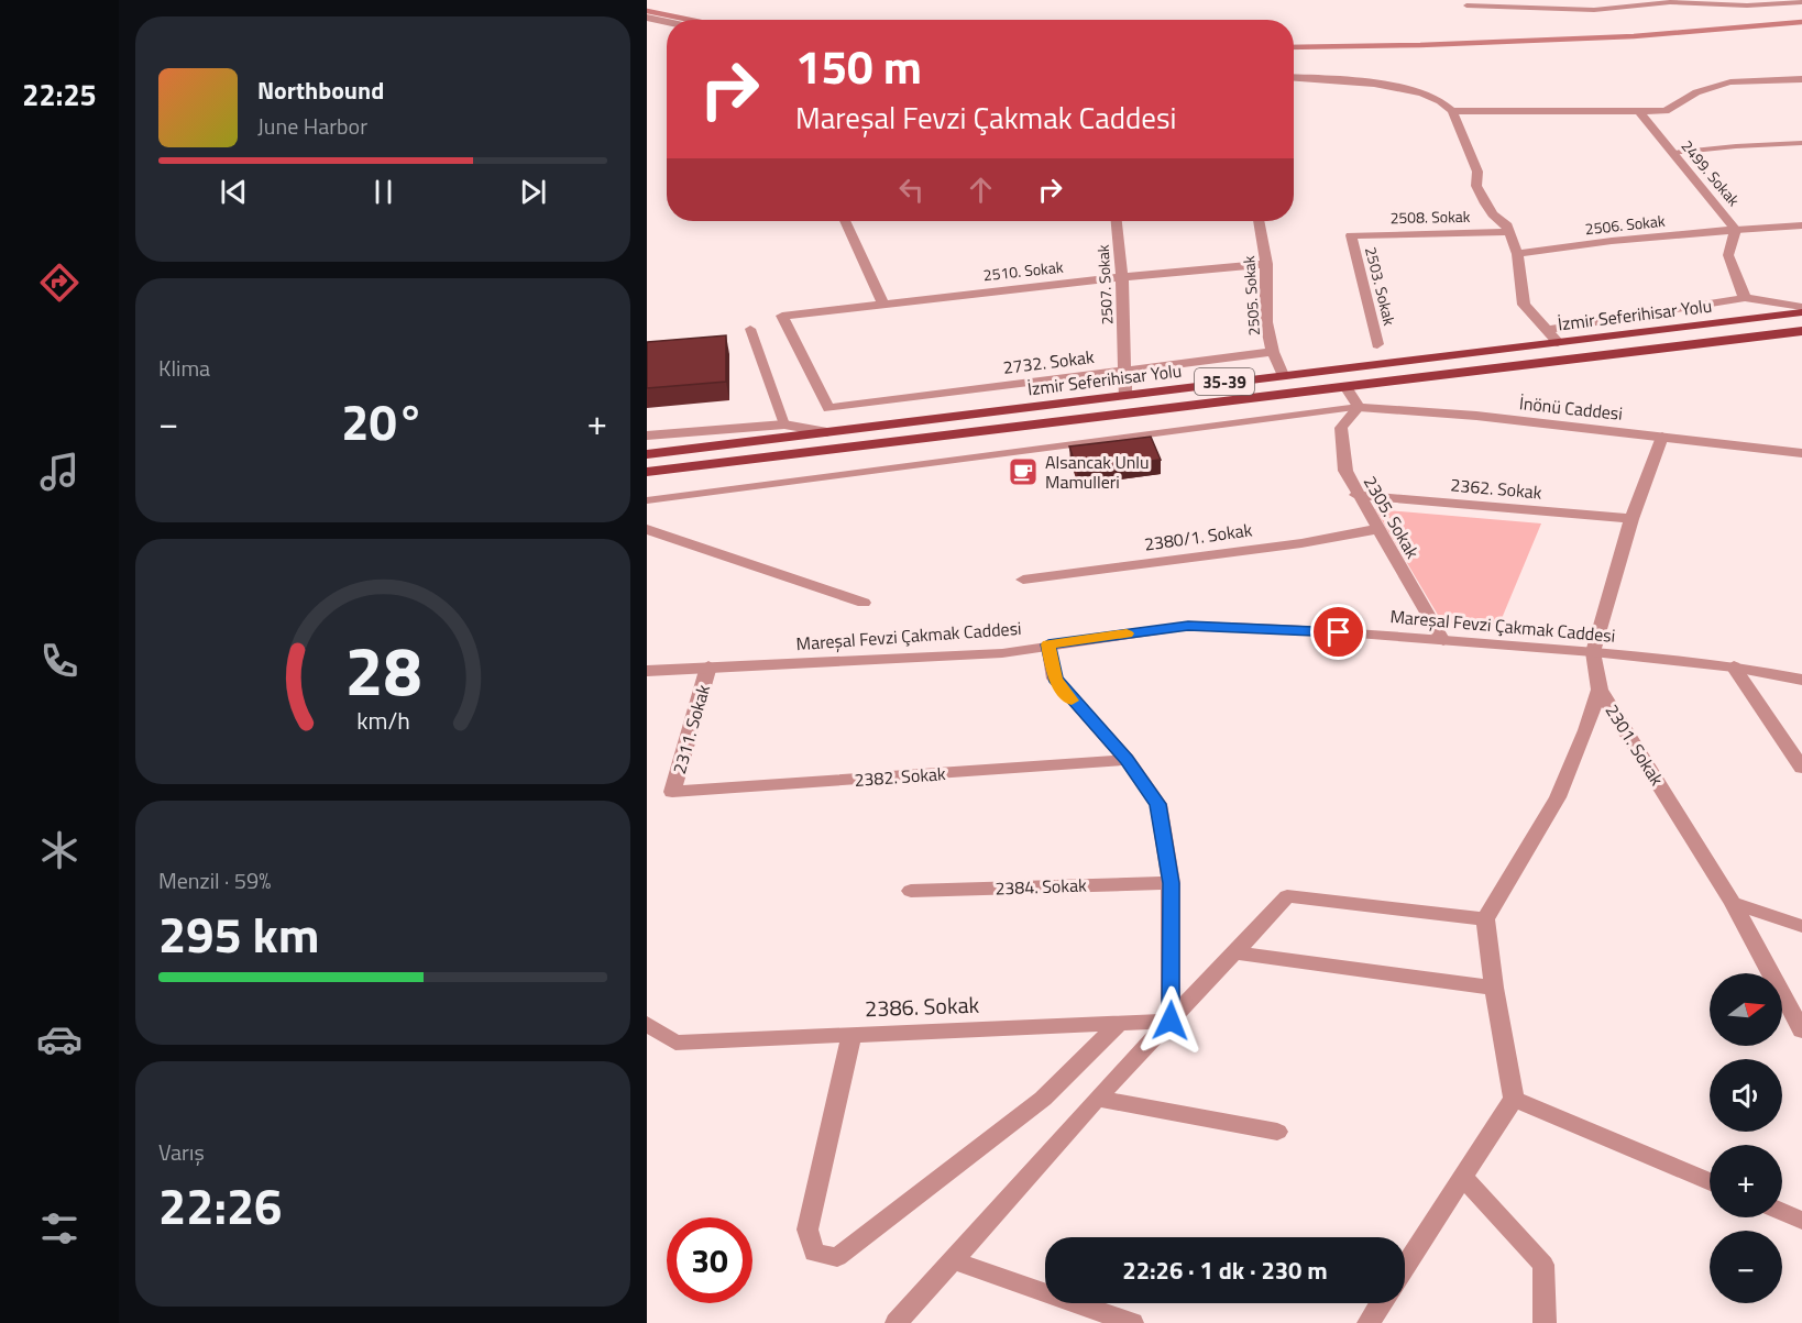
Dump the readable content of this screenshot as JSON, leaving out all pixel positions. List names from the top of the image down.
{
  "streets": {
    "main road": ["İzmir Seferihisar Yolu", "35-39"],
    "street": [
      "2499. Sokak",
      "2508. Sokak",
      "2506. Sokak",
      "2510. Sokak",
      "2507. Sokak",
      "2503. Sokak",
      "2505. Sokak",
      "2732. Sokak",
      "İnönü Caddesi",
      "2362. Sokak",
      "2305. Sokak",
      "2380/1. Sokak",
      "Mareşal Fevzi Çakmak Caddesi",
      "2311. Sokak",
      "2301. Sokak",
      "2382. Sokak",
      "2384. Sokak",
      "2386. Sokak"
    ]
  },
  "crossings": [
    ["2499. Sokak", "2506. Sokak"],
    ["2508. Sokak", "2503. Sokak"],
    ["2510. Sokak", "2507. Sokak"],
    ["2510. Sokak", "2505. Sokak"],
    ["2510. Sokak", "2732. Sokak"],
    ["2507. Sokak", "İzmir Seferihisar Yolu"],
    ["2507. Sokak", "2732. Sokak"],
    ["2505. Sokak", "İzmir Seferihisar Yolu"],
    ["2505. Sokak", "2732. Sokak"],
    ["İnönü Caddesi", "2305. Sokak"],
    ["İnönü Caddesi", "2301. Sokak"],
    ["2362. Sokak", "2305. Sokak"],
    ["2362. Sokak", "2301. Sokak"],
    ["2305. Sokak", "2380/1. Sokak"],
    ["2305. Sokak", "Mareşal Fevzi Çakmak Caddesi"],
    ["Mareşal Fevzi Çakmak Caddesi", "2311. Sokak"],
    ["Mareşal Fevzi Çakmak Caddesi", "2301. Sokak"],
    ["2311. Sokak", "2382. Sokak"]
  ],
  "places": {
    "cafe": ["Alsancak Unlu Mamulleri"]
  },
  "north": "right",
  "page": {
    "tabs": "22:25",
    "turn": ["150 m", "Mareşal Fevzi Çakmak Caddesi"],
    "song": ["Northbound", "June Harbor"],
    "tile": [
      "Klima",
      ["Menzil · 59%", "295 km"],
      ["Varış", "22:26"]
    ],
    "heat": ["−", "20°", "+"],
    "map_buttons": ["+", "−"],
    "limit": "30",
    "trip": "22:26 · 1 dk · 230 m",
    "gauge": ["28", "km/h"]
  }
}
